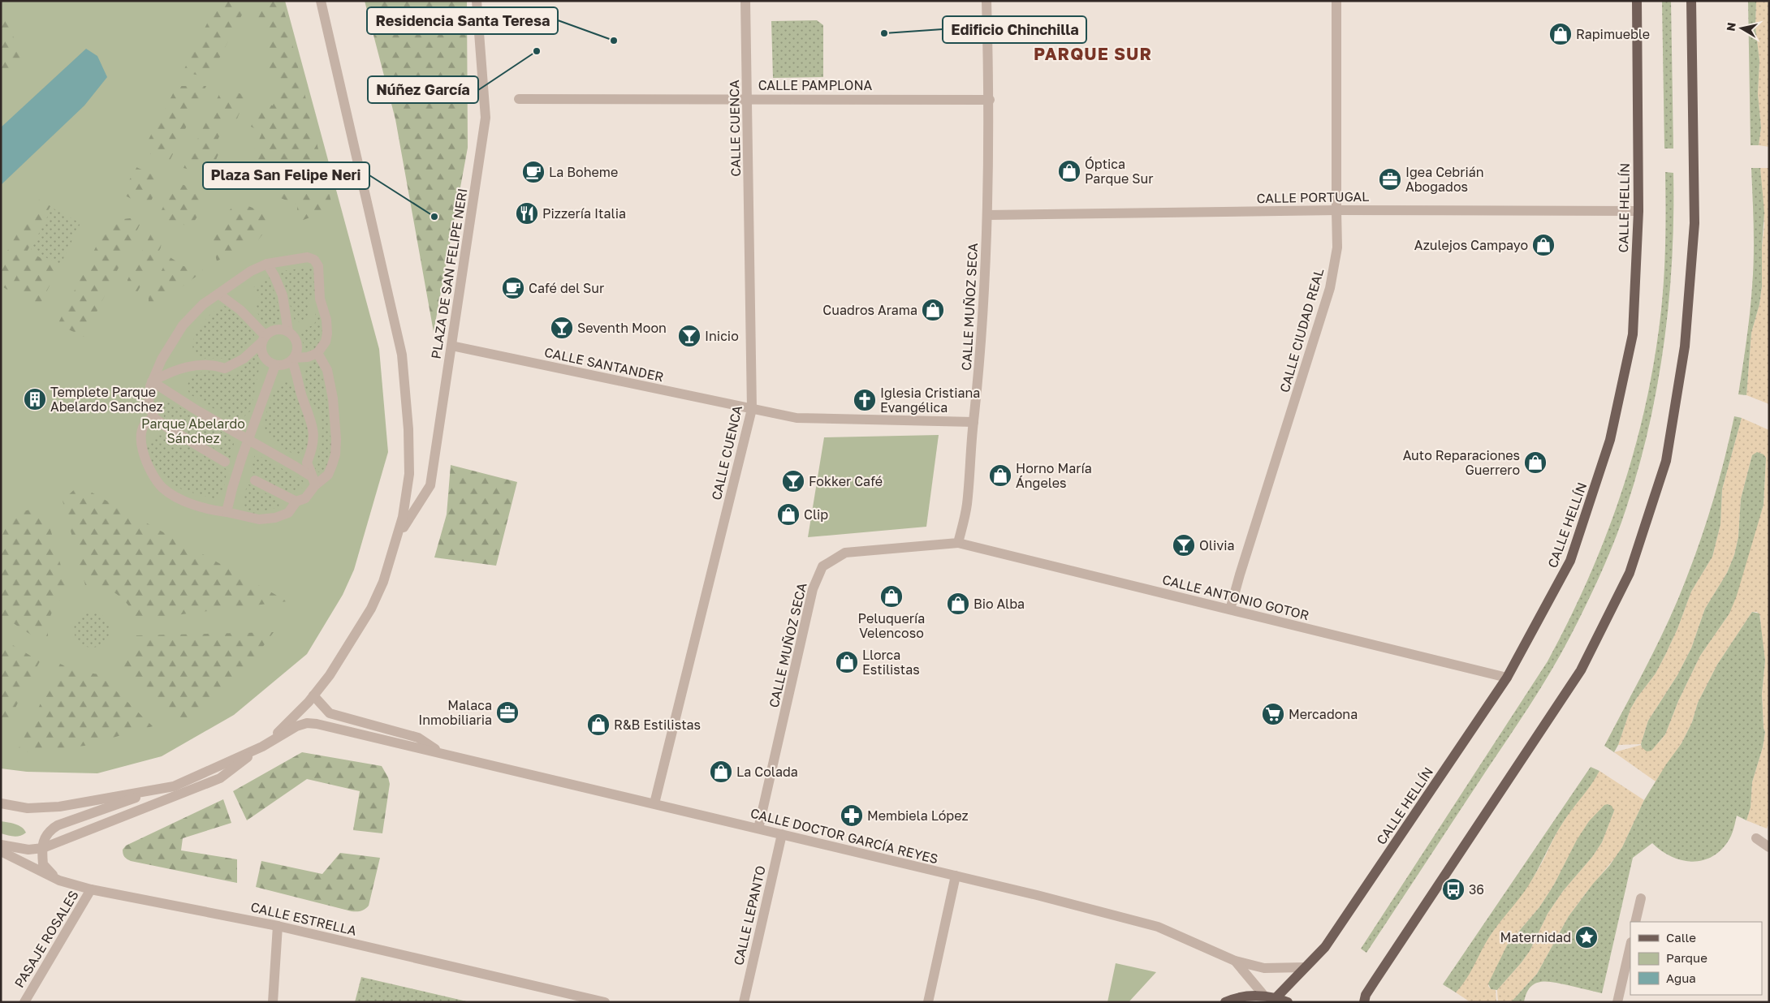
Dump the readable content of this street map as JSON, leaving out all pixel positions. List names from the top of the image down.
{
  "streets": {
    "main road": ["CALLE HELLÍN"],
    "street": [
      "CALLE PAMPLONA",
      "CALLE CUENCA",
      "CALLE PORTUGAL",
      "PLAZA DE SAN FELIPE NERI",
      "CALLE MUÑOZ SECA",
      "CALLE CIUDAD REAL",
      "CALLE SANTANDER",
      "CALLE ANTONIO GOTOR",
      "CALLE DOCTOR GARCÍA REYES",
      "CALLE LEPANTO",
      "CALLE ESTRELLA",
      "PASAJE ROSALES"
    ]
  },
  "crossings": [
    ["CALLE PAMPLONA", "CALLE CUENCA"],
    ["CALLE PAMPLONA", "CALLE MUÑOZ SECA"],
    ["CALLE CUENCA", "CALLE SANTANDER"],
    ["CALLE CUENCA", "CALLE DOCTOR GARCÍA REYES"],
    ["CALLE PORTUGAL", "CALLE HELLÍN"],
    ["CALLE PORTUGAL", "CALLE MUÑOZ SECA"],
    ["CALLE PORTUGAL", "CALLE CIUDAD REAL"],
    ["CALLE HELLÍN", "CALLE ANTONIO GOTOR"],
    ["CALLE HELLÍN", "CALLE DOCTOR GARCÍA REYES"],
    ["PLAZA DE SAN FELIPE NERI", "CALLE SANTANDER"],
    ["CALLE MUÑOZ SECA", "CALLE SANTANDER"],
    ["CALLE MUÑOZ SECA", "CALLE ANTONIO GOTOR"],
    ["CALLE MUÑOZ SECA", "CALLE DOCTOR GARCÍA REYES"],
    ["CALLE CIUDAD REAL", "CALLE ANTONIO GOTOR"],
    ["CALLE DOCTOR GARCÍA REYES", "CALLE LEPANTO"],
    ["CALLE ESTRELLA", "PASAJE ROSALES"]
  ],
  "districts": ["PARQUE SUR"],
  "parks": ["Parque Abelardo Sánchez"],
  "places": {
    "other": [
      "Edificio Chinchilla",
      "Residencia Santa Teresa",
      "Núñez García",
      "Plaza San Felipe Neri"
    ],
    "shop": [
      "Rapimueble",
      "Óptica Parque Sur",
      "Azulejos Campayo",
      "Cuadros Arama",
      "Auto Reparaciones Guerrero",
      "Horno María Ángeles",
      "Clip",
      "Peluquería Velencoso",
      "Bio Alba",
      "Llorca Estilistas",
      "R&B Estilistas",
      "La Colada"
    ],
    "cafe": ["La Boheme", "Café del Sur"],
    "office": ["Igea Cebrián Abogados", "Malaca Inmobiliaria"],
    "restaurant": ["Pizzería Italia"],
    "bar": [
      "Seventh Moon",
      "Inicio",
      "Fokker Café",
      "Olivia"
    ],
    "building": ["Templete Parque Abelardo Sanchez"],
    "church": ["Iglesia Cristiana Evangélica"],
    "supermarket": ["Mercadona"],
    "pharmacy": ["Membiela López"],
    "bus stop": ["36"],
    "place": ["Maternidad"]
  },
  "legend": ["Calle", "Parque", "Agua"],
  "north": "left"
}
